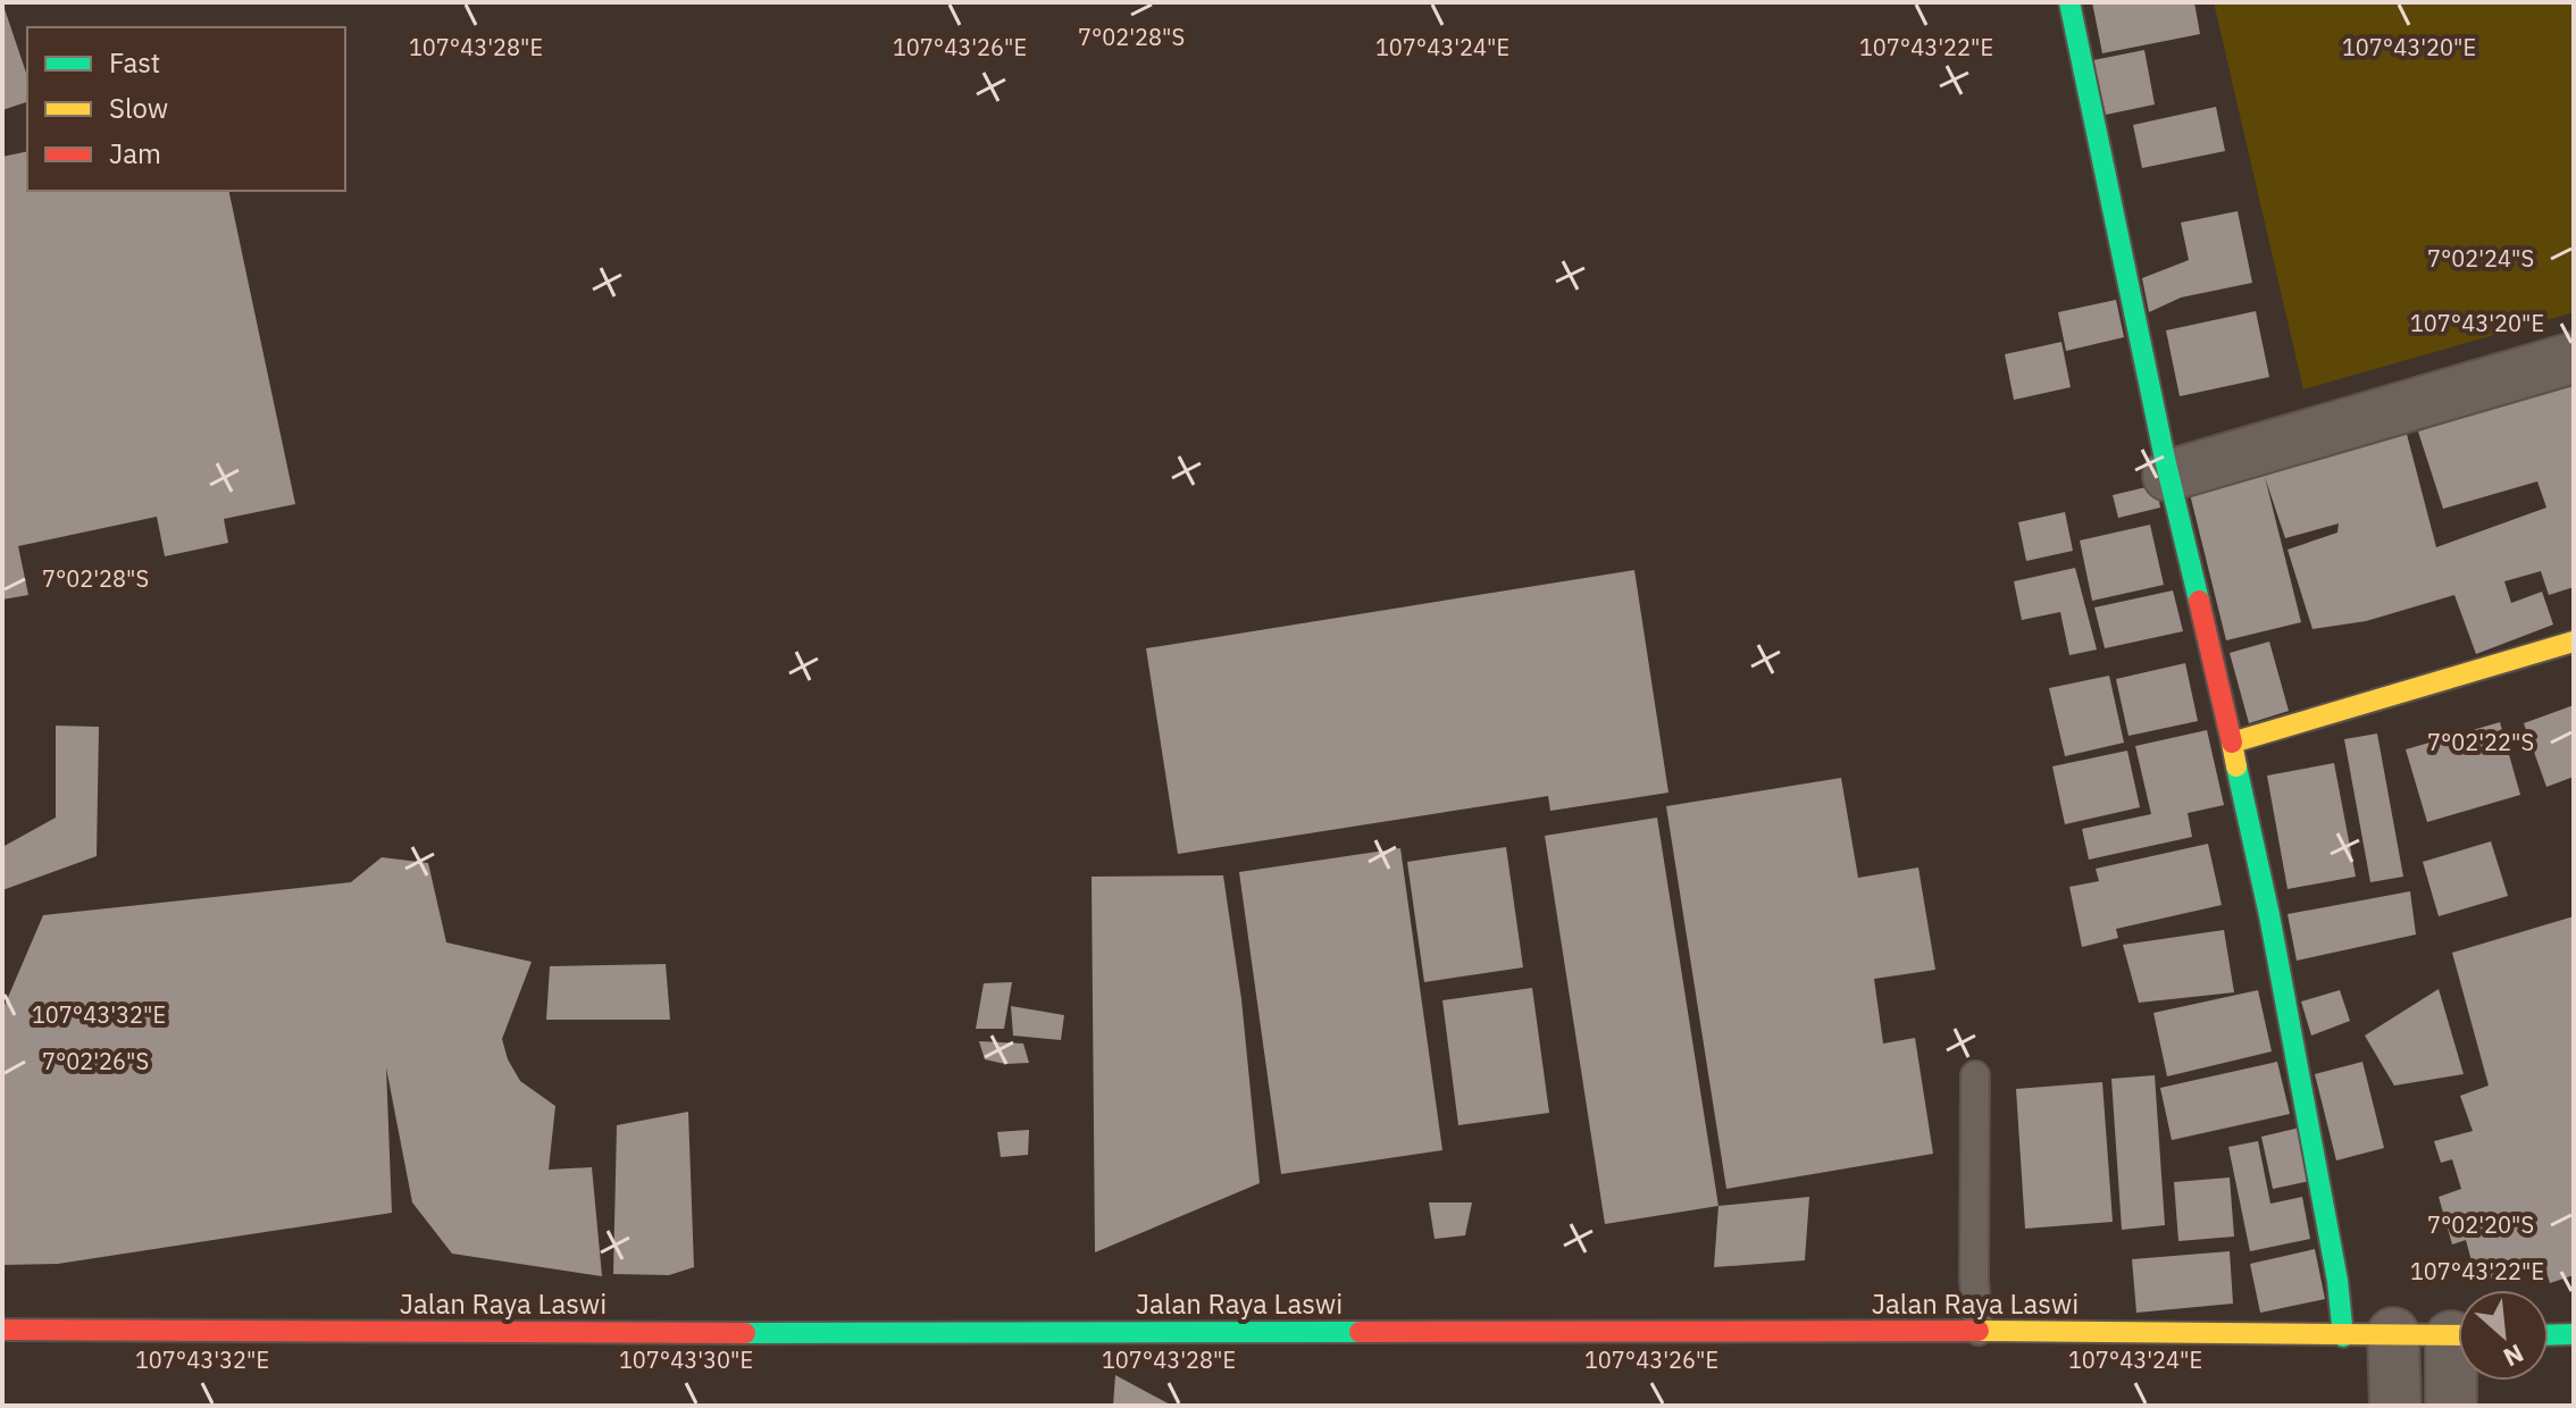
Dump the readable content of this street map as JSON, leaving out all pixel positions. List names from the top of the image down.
{
  "streets": {
    "main road": ["Jalan Raya Laswi"]
  },
  "legend": ["Fast", "Slow", "Jam"],
  "north": "bottom right",
  "coordinates": [
    "7°02'28\"S",
    "107°43'28\"E",
    "107°43'26\"E",
    "107°43'24\"E",
    "107°43'22\"E",
    "107°43'20\"E",
    "7°02'24\"S",
    "7°02'22\"S",
    "107°43'32\"E",
    "7°02'26\"S",
    "7°02'20\"S",
    "107°43'30\"E"
  ]
}
